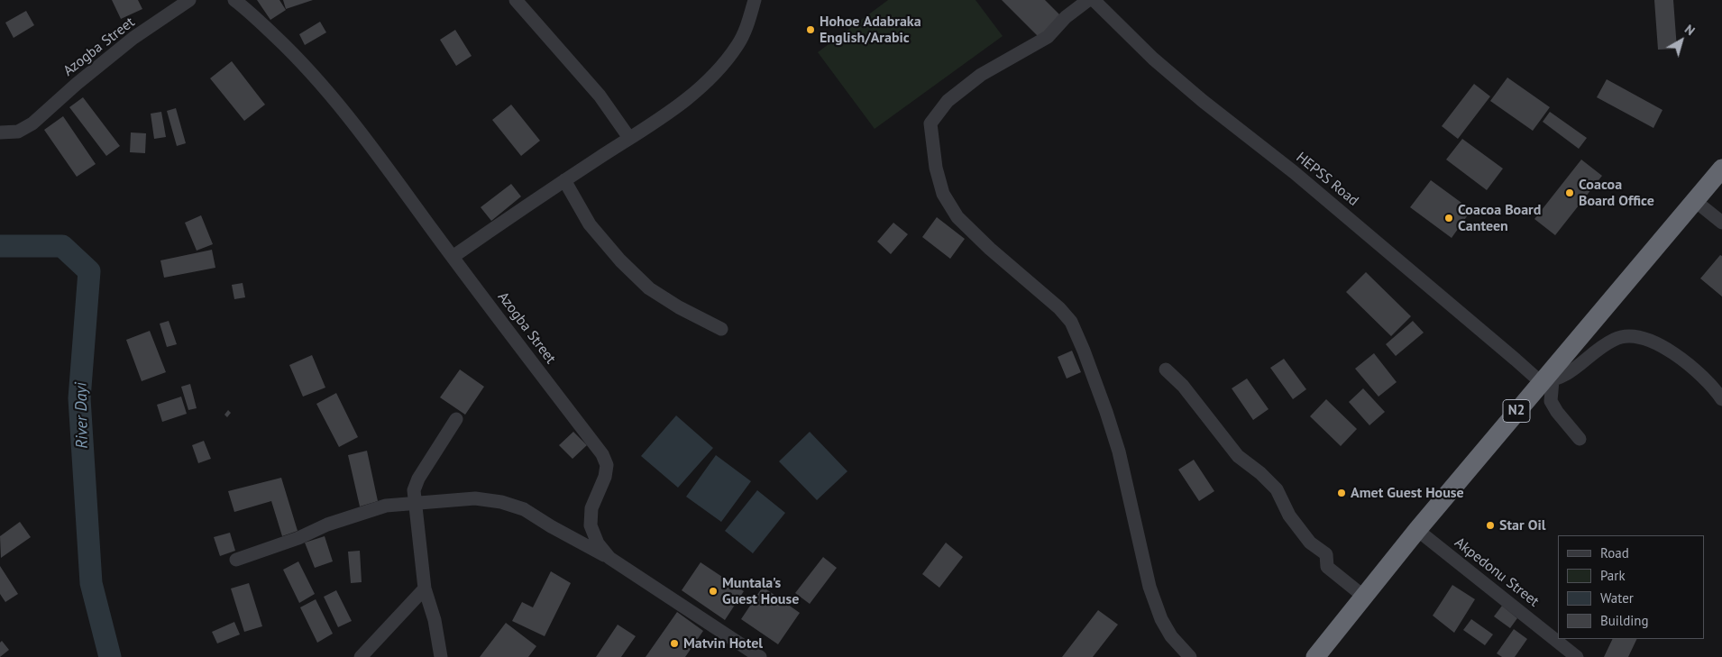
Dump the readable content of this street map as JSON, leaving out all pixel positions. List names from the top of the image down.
{
  "streets": {
    "highway": ["N2"],
    "street": ["Azogba Street", "HEPSS Road", "Akpedonu Street"]
  },
  "crossings": [
    ["HEPSS Road", "N2"],
    ["N2", "Akpedonu Street"]
  ],
  "water": ["River Dayi"],
  "places": [
    "Hohoe Adabraka English/Arabic",
    "Coacoa Board Office",
    "Coacoa Board Canteen",
    "Amet Guest House",
    "Star Oil",
    "Muntala's Guest House",
    "Matvin Hotel"
  ],
  "legend": [
    "Road",
    "Park",
    "Water",
    "Building"
  ],
  "north": "top right"
}
